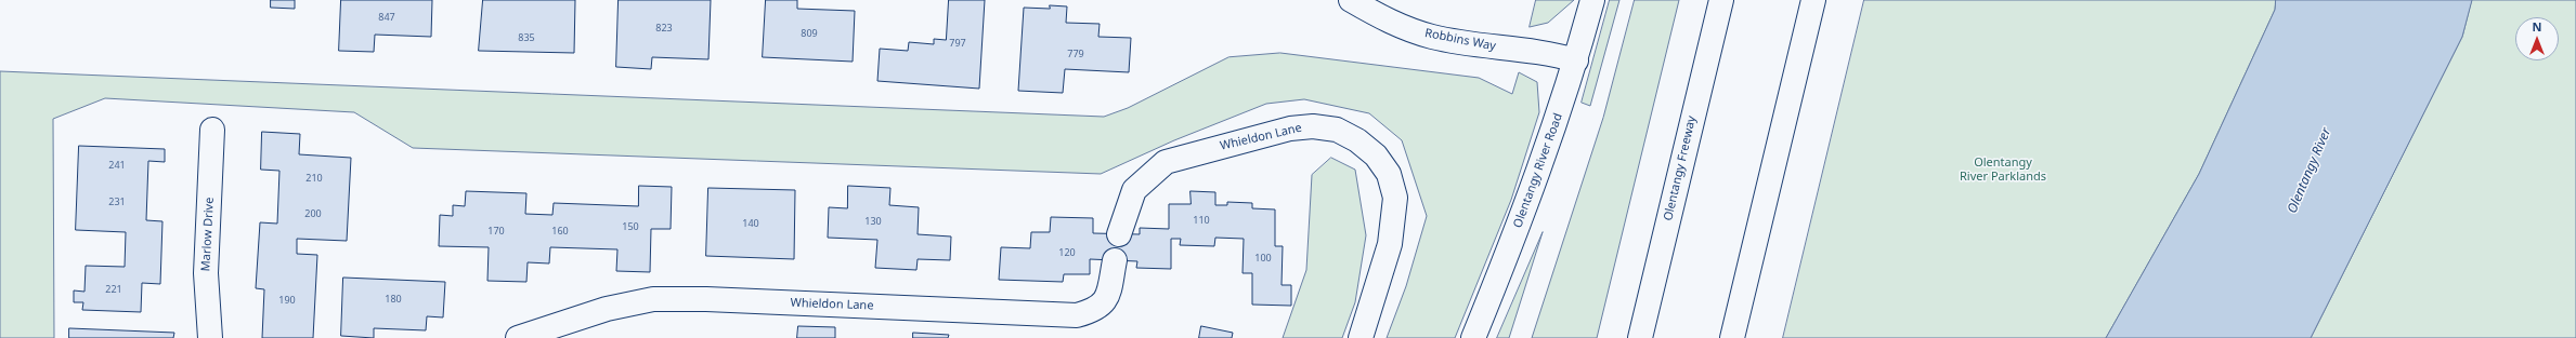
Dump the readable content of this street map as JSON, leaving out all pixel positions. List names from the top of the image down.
{
  "streets": {
    "main road": [
      "Robbins Way",
      "Whieldon Lane",
      "Olentangy Freeway",
      "Olentangy River Road",
      "Marlow Drive"
    ]
  },
  "crossings": [
    ["Robbins Way", "Olentangy River Road"]
  ],
  "water": ["Olentangy River"],
  "parks": ["Olentangy River Parklands"],
  "house_numbers": [
    "847",
    "823",
    "809",
    "835",
    "797",
    "779",
    "241",
    "210",
    "231",
    "200",
    "110",
    "130",
    "140",
    "150",
    "170",
    "160",
    "120",
    "100",
    "221",
    "180",
    "190"
  ],
  "north": "top"
}
